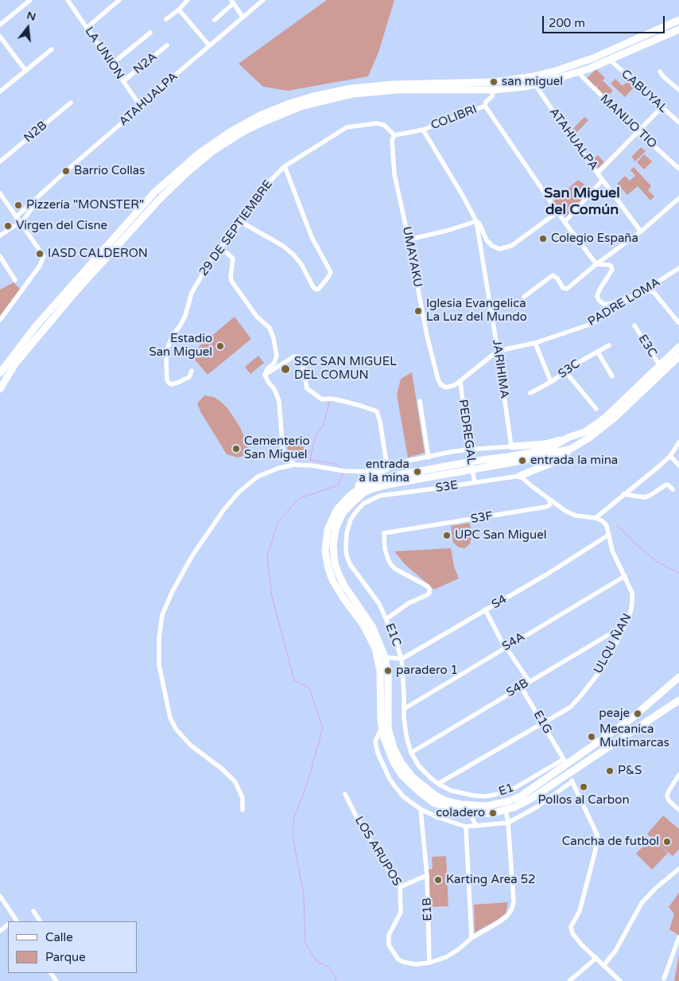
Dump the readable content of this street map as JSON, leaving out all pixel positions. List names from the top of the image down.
{
  "streets": {
    "street": [
      "LA UNION",
      "N2A",
      "CABUYAL",
      "ATAHUALPA",
      "COLIBRI",
      "MANIJO TIO",
      "N2B",
      "29 DE SEPTIEMBRE",
      "UMAYAKU",
      "PADRE LOMA",
      "E3C",
      "JARIHIMA",
      "S3C",
      "PEDREGAL",
      "S3E",
      "S3F",
      "S4",
      "E1C",
      "S4A",
      "ULQU ÑAN",
      "S4B",
      "E1G",
      "E1",
      "LOS ARUPOS",
      "E1B"
    ]
  },
  "crossings": [
    ["LA UNION", "N2A"],
    ["LA UNION", "ATAHUALPA"],
    ["29 DE SEPTIEMBRE", "UMAYAKU"],
    ["UMAYAKU", "PEDREGAL"],
    ["PADRE LOMA", "JARIHIMA"],
    ["PEDREGAL", "S3E"],
    ["S3E", "E1C"],
    ["S3F", "E1C"],
    ["S4", "E1C"],
    ["S4", "ULQU ÑAN"],
    ["E1C", "S4A"],
    ["E1C", "ULQU ÑAN"],
    ["E1C", "S4B"],
    ["E1C", "E1"],
    ["S4A", "ULQU ÑAN"],
    ["ULQU ÑAN", "S4B"],
    ["ULQU ÑAN", "E1G"],
    ["ULQU ÑAN", "E1"],
    ["S4B", "E1G"],
    ["E1G", "E1"],
    ["LOS ARUPOS", "E1B"]
  ],
  "districts": ["San Miguel del Común"],
  "places": [
    "san miguel",
    "Barrio Collas",
    "Pizzería \"MONSTER\"",
    "Virgen del Cisne",
    "Colegio España",
    "IASD CALDERON",
    "Iglesia Evangelica La Luz del Mundo",
    "Estadio San Miguel",
    "SSC SAN MIGUEL DEL COMUN",
    "Cementerio San Miguel",
    "entrada la mina",
    "entrada a la mina",
    "UPC San Miguel",
    "paradero 1",
    "peaje",
    "Mecanica Multimarcas",
    "P&S",
    "Pollos al Carbon",
    "coladero",
    "Cancha de futbol",
    "Karting Area 52"
  ],
  "legend": ["Calle", "Parque"],
  "scale_bar": "200 m",
  "north": "top"
}
